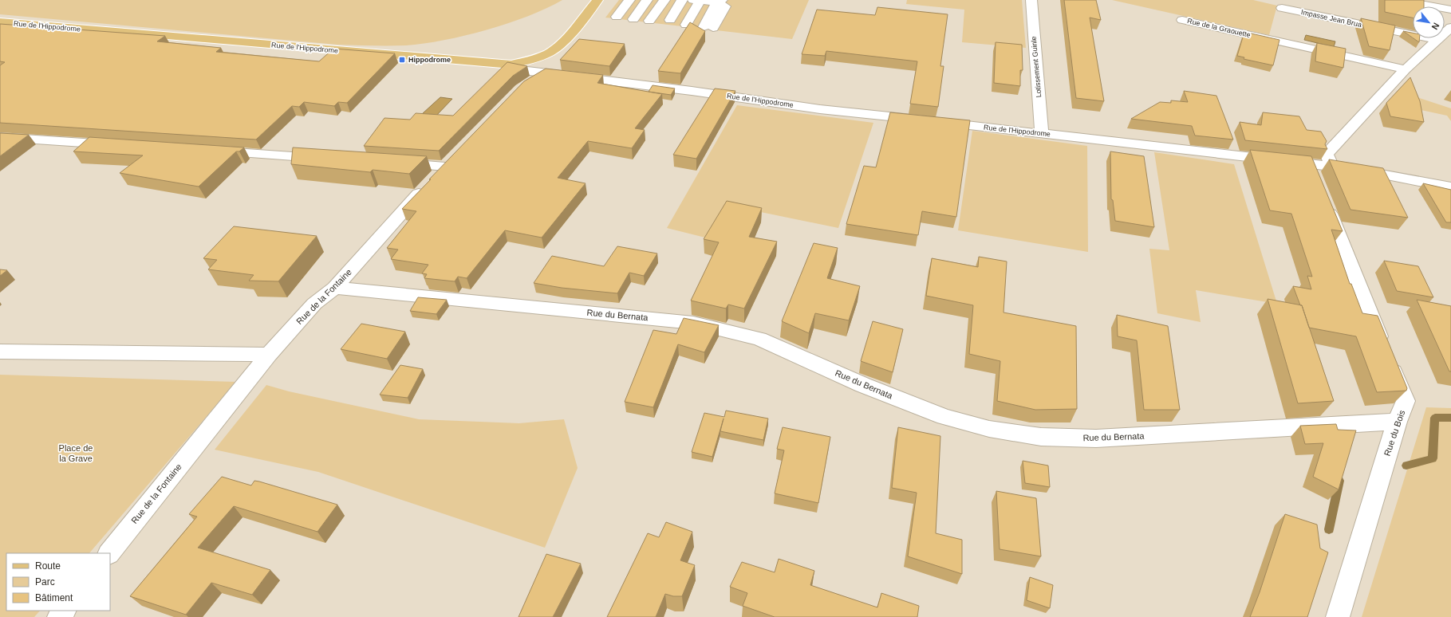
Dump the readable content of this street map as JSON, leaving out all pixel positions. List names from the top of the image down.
{
  "streets": {
    "main road": ["Rue de l'Hippodrome"],
    "street": [
      "Impasse Jean Brua",
      "Rue de la Graouette",
      "Lotissement Guinle",
      "Rue de la Fontaine",
      "Rue du Bernata",
      "Rue du Bois"
    ]
  },
  "crossings": [
    ["Rue de l'Hippodrome", "Lotissement Guinle"],
    ["Rue de la Fontaine", "Rue du Bernata"],
    ["Rue du Bernata", "Rue du Bois"]
  ],
  "parks": ["Place de la Grave"],
  "places": {
    "transit": ["Hippodrome"]
  },
  "legend": ["Route", "Parc", "Bâtiment"],
  "north": "bottom right"
}
